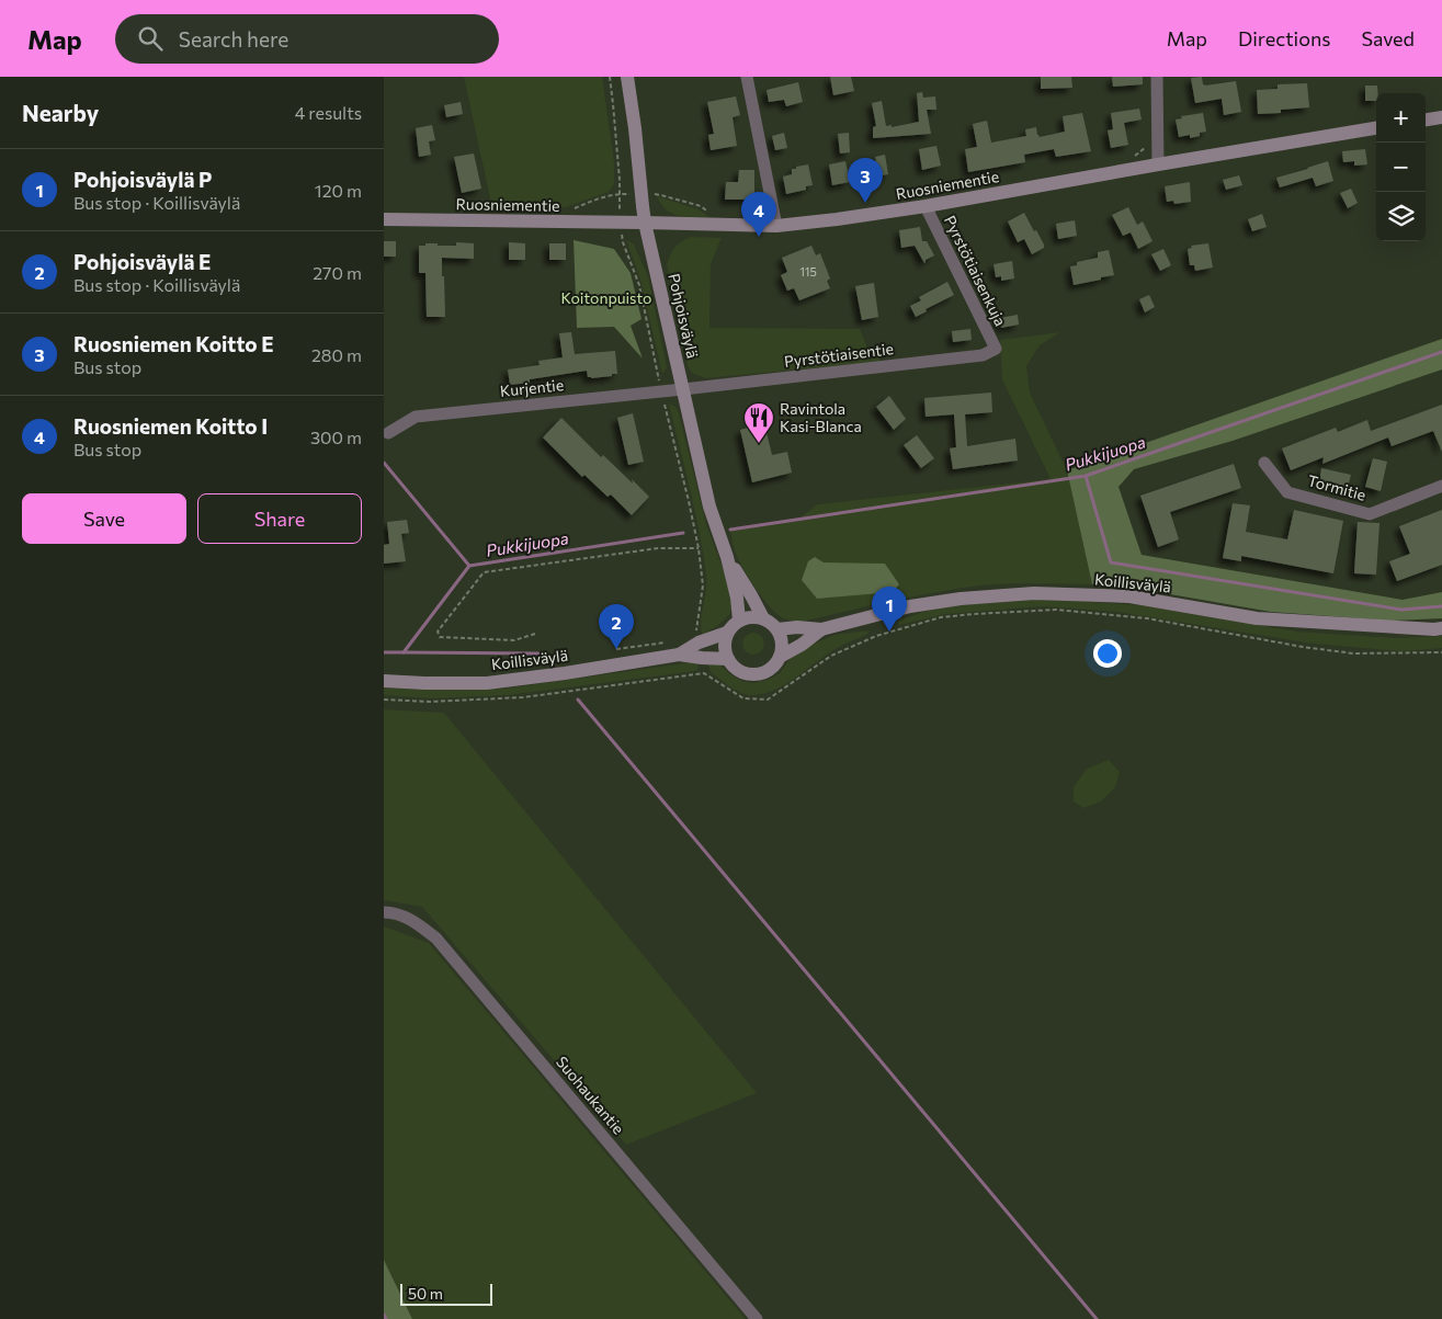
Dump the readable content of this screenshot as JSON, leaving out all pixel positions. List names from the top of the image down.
{
  "streets": {
    "main road": ["Ruosniementie", "Pohjoisväylä", "Koillisväylä"],
    "street": [
      "Pyrstötiaisenkuja",
      "Pyrstötiaisentie",
      "Kurjentie",
      "Tormitie",
      "Suohaukantie"
    ]
  },
  "crossings": [
    ["Ruosniementie", "Pyrstötiaisenkuja"],
    ["Ruosniementie", "Pohjoisväylä"],
    ["Pyrstötiaisenkuja", "Pyrstötiaisentie"],
    ["Pohjoisväylä", "Pyrstötiaisentie"],
    ["Pohjoisväylä", "Kurjentie"],
    ["Pohjoisväylä", "Koillisväylä"],
    ["Pyrstötiaisentie", "Kurjentie"]
  ],
  "water": ["Pukkijuopa"],
  "parks": ["Koitonpuisto"],
  "places": {
    "restaurant": ["Ravintola Kasi-Blanca"]
  },
  "house_numbers": ["115"],
  "scale_bar": "50 m",
  "page": {
    "header": "Map",
    "search": "Search here",
    "nav": ["Map", "Directions", "Saved"],
    "heading": ["Nearby", "4 results"],
    "map_buttons": ["+", "−"],
    "list": [
      {
        "mark": "1",
        "name": "Pohjoisväylä P",
        "note": "Bus stop · Koillisväylä",
        "value": "120 m"
      },
      {
        "mark": "2",
        "name": "Pohjoisväylä E",
        "note": "Bus stop · Koillisväylä",
        "value": "270 m"
      },
      {
        "mark": "3",
        "name": "Ruosniemen Koitto E",
        "note": "Bus stop",
        "value": "280 m"
      },
      {
        "mark": "4",
        "name": "Ruosniemen Koitto I",
        "note": "Bus stop",
        "value": "300 m"
      }
    ],
    "pins": [
      "3",
      "4",
      "1",
      "2"
    ],
    "buttons": ["Save", "Share"],
    "scale": "50 m"
  }
}
